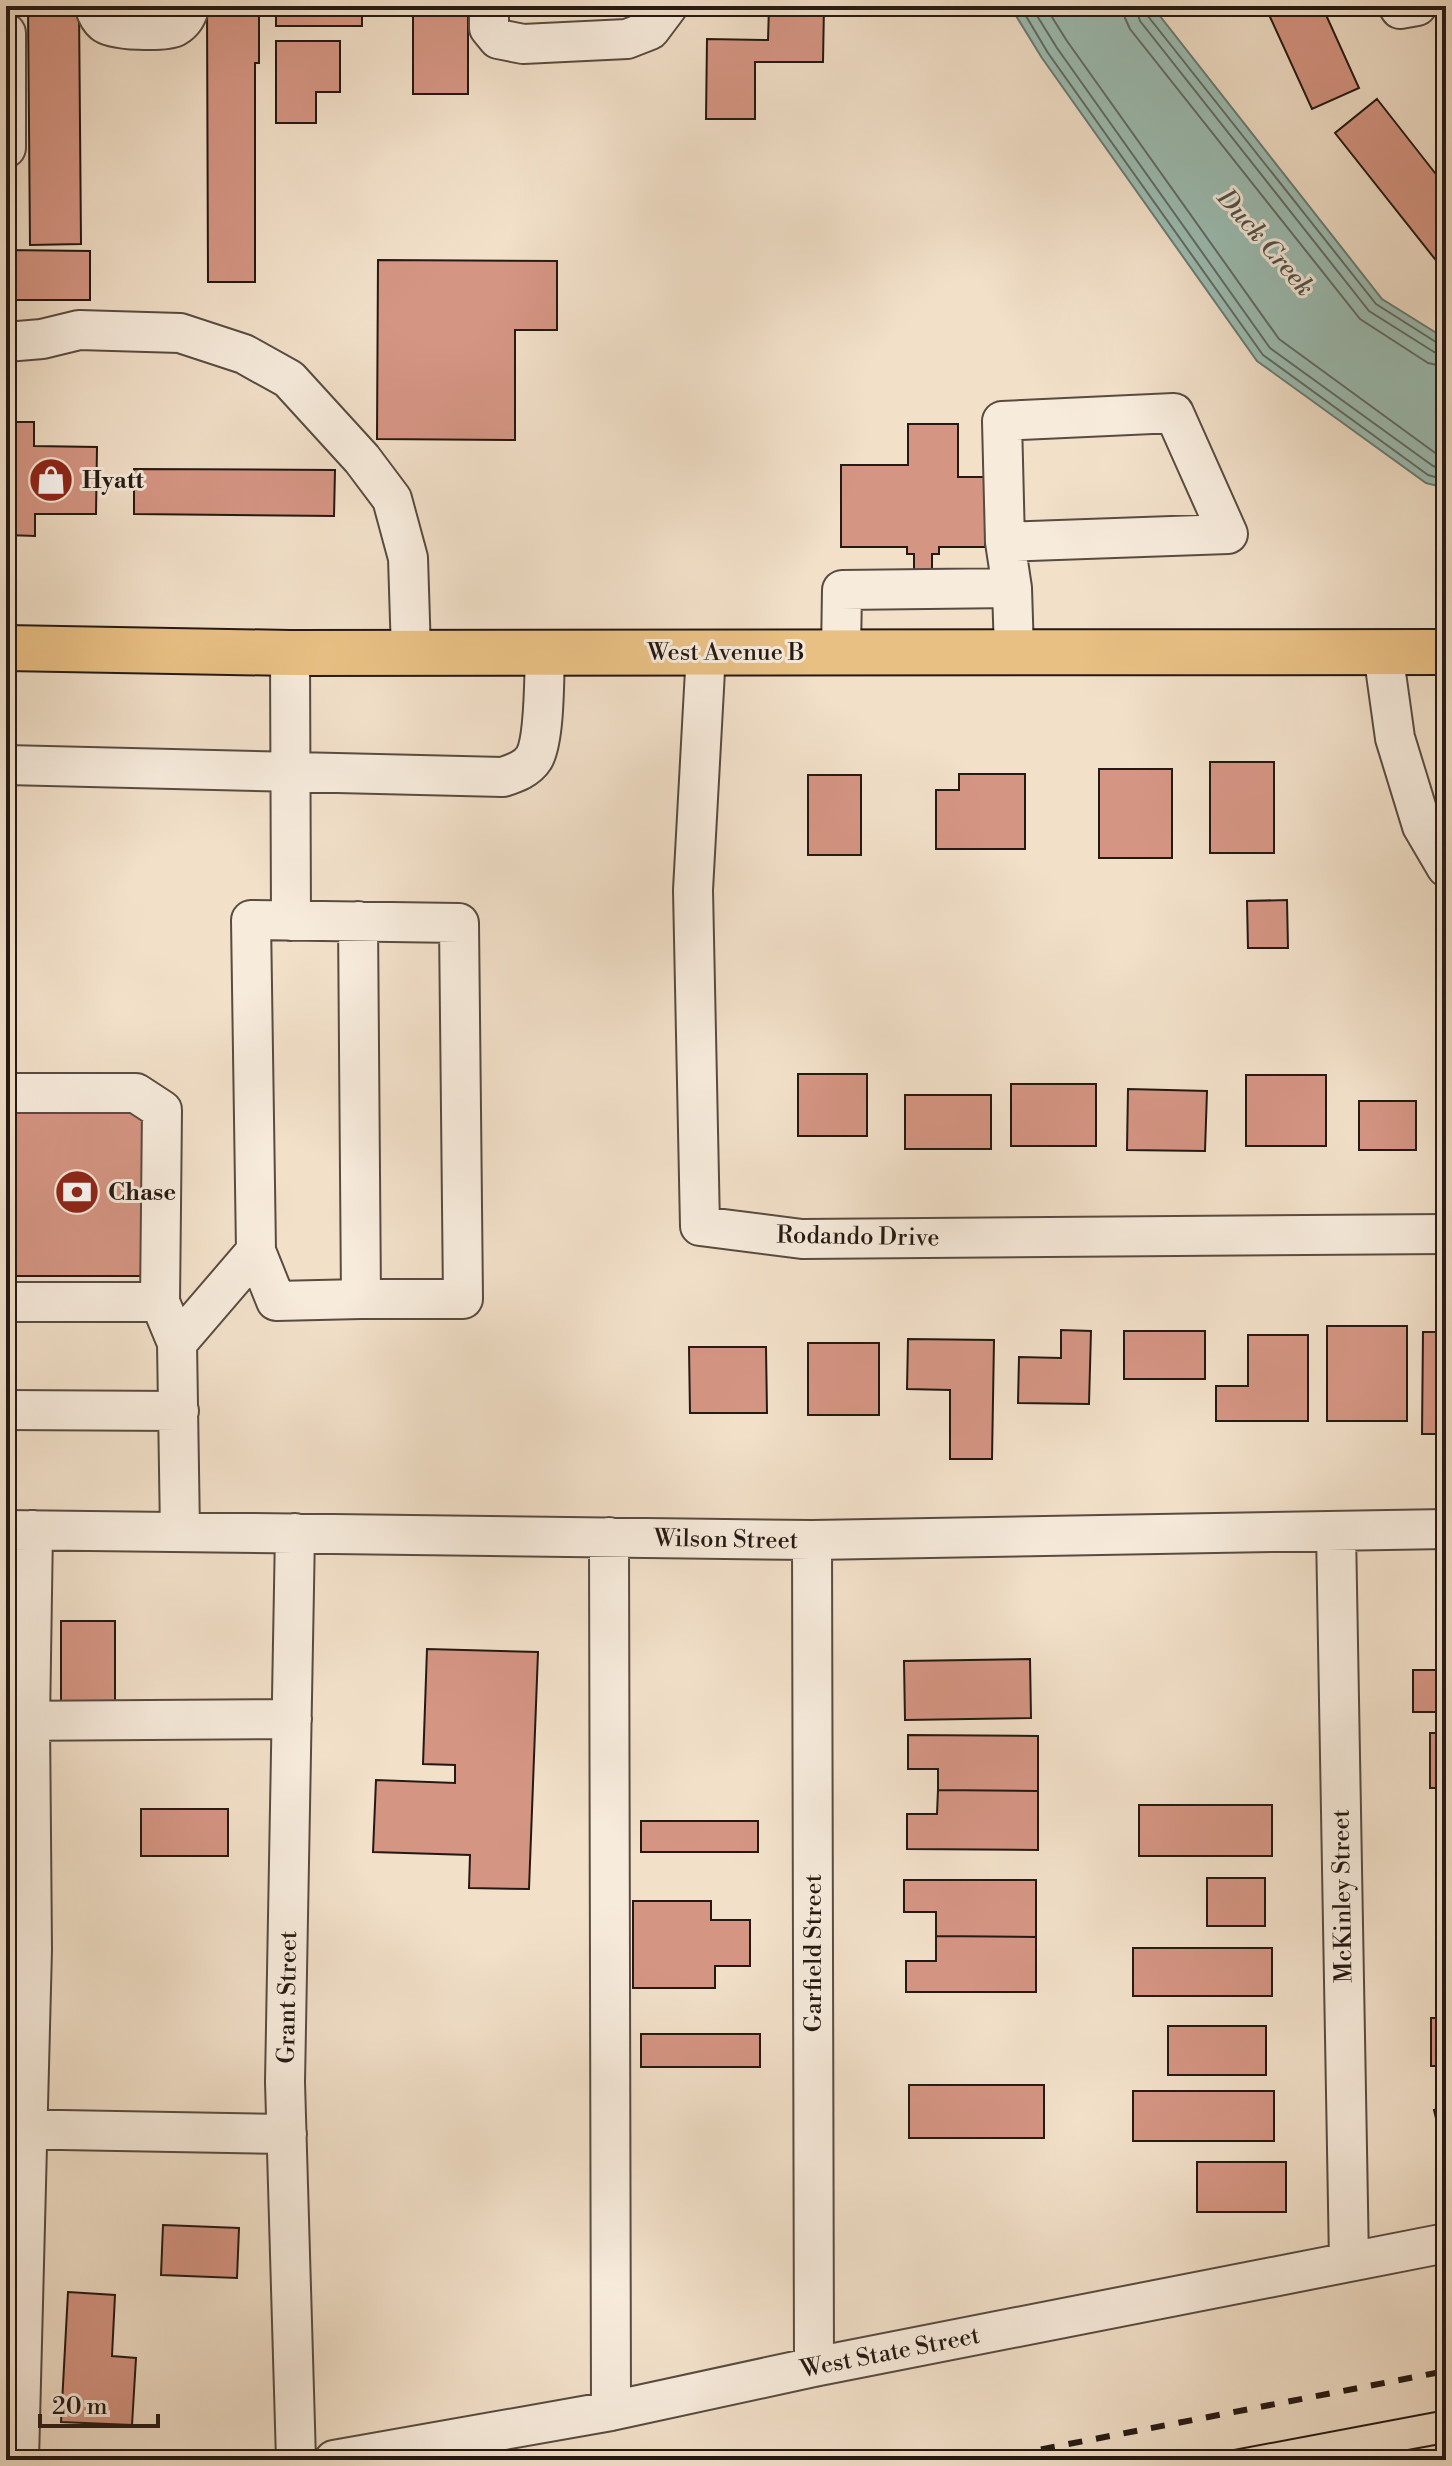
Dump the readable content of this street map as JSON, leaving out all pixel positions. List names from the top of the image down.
{
  "streets": {
    "main road": ["West Avenue B"],
    "street": [
      "Rodando Drive",
      "Wilson Street",
      "McKinley Street",
      "Garfield Street",
      "Grant Street",
      "West State Street"
    ]
  },
  "crossings": [
    ["West Avenue B", "Rodando Drive"],
    ["Wilson Street", "McKinley Street"],
    ["Wilson Street", "Garfield Street"],
    ["Wilson Street", "Grant Street"],
    ["McKinley Street", "West State Street"],
    ["Garfield Street", "West State Street"]
  ],
  "water": ["Duck Creek"],
  "places": {
    "shop": ["Hyatt"],
    "bank": ["Chase"]
  },
  "scale_bar": "20 m"
}
